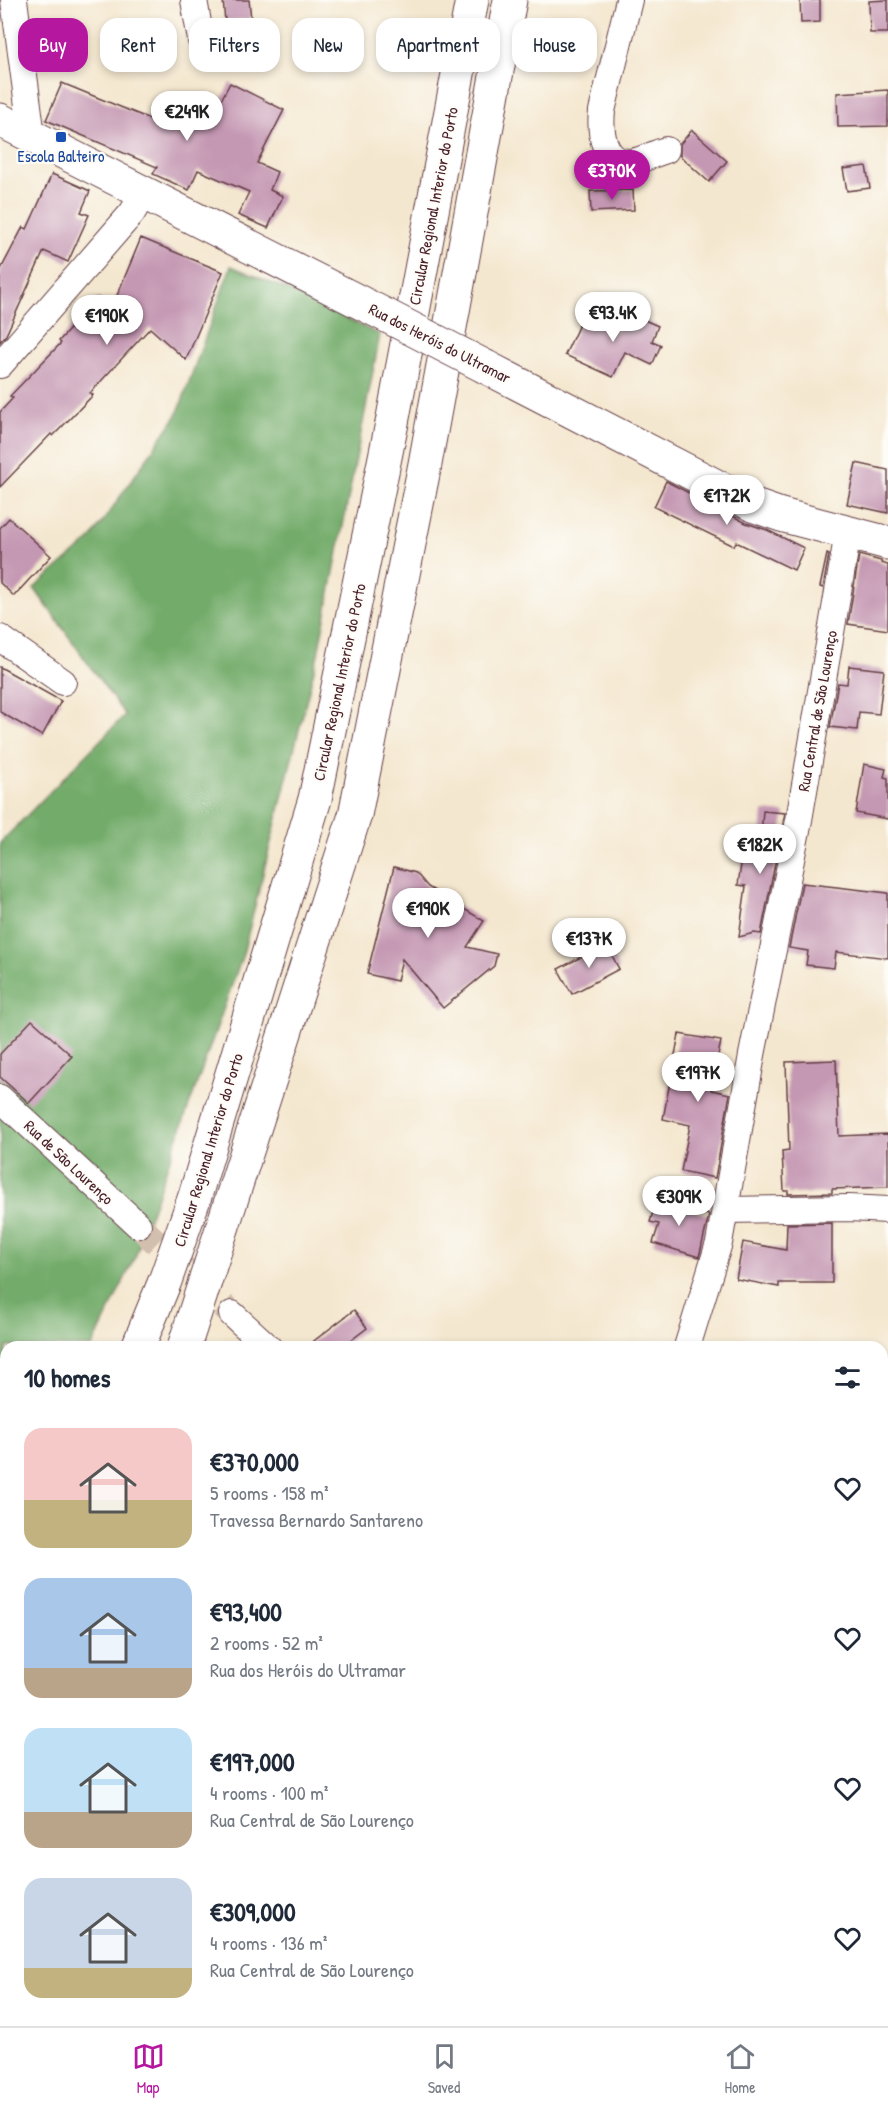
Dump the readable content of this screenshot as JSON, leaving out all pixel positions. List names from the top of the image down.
{
  "streets": {
    "main road": ["Circular Regional Interior do Porto", "Rua dos Heróis do Ultramar"],
    "street": ["Rua Central de São Lourenço", "Rua de São Lourenço"]
  },
  "crossings": [
    ["Rua dos Heróis do Ultramar", "Rua Central de São Lourenço"]
  ],
  "places": {
    "transit": ["Escola Balteiro"]
  },
  "page": {
    "chip": [
      "Buy",
      "Rent",
      "Filters",
      "New",
      "Apartment",
      "House"
    ],
    "price": [
      "€249K",
      "€370K",
      "€93.4K",
      "€190K",
      "€172K",
      "€182K",
      "€190K",
      "€137K",
      "€197K",
      "€309K"
    ],
    "heading": "10 homes",
    "list": [
      {
        "name": "€370,000",
        "note": "5 rooms · 158 m² · Travessa Bernardo Santareno"
      },
      {
        "name": "€93,400",
        "note": "2 rooms · 52 m² · Rua dos Heróis do Ultramar"
      },
      {
        "name": "€197,000",
        "note": "4 rooms · 100 m² · Rua Central de São Lourenço"
      },
      {
        "name": "€309,000",
        "note": "4 rooms · 136 m² · Rua Central de São Lourenço"
      }
    ],
    "tabs": ["Map", "Saved", "Home"]
  }
}
